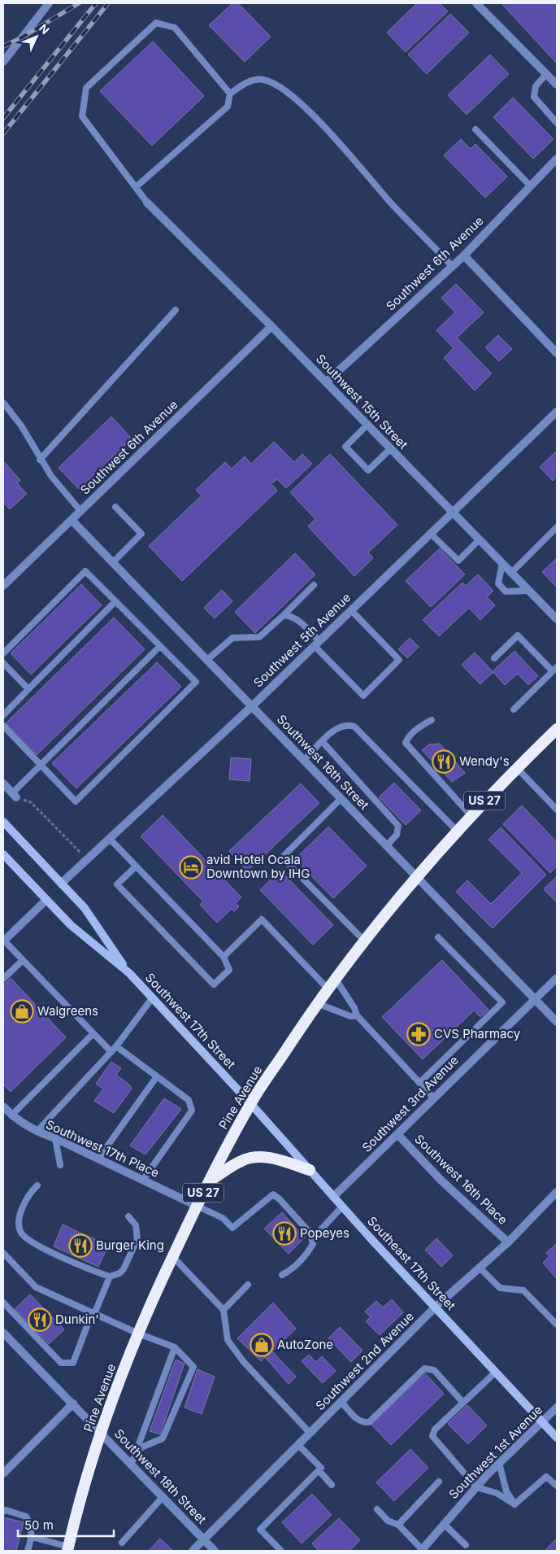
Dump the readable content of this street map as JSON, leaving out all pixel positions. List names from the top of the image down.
{
  "streets": {
    "highway": ["US 27", "Pine Avenue"],
    "main road": ["Southwest 17th Street", "Southeast 17th Street"],
    "street": [
      "Southwest 6th Avenue",
      "Southwest 15th Street",
      "Southwest 5th Avenue",
      "Southwest 16th Street",
      "Southwest 3rd Avenue",
      "Southwest 17th Place",
      "Southwest 16th Place",
      "Southwest 2nd Avenue",
      "Southwest 1st Avenue",
      "Southwest 18th Street"
    ]
  },
  "crossings": [
    ["Southwest 6th Avenue", "Southwest 15th Street"],
    ["Southwest 6th Avenue", "Southwest 16th Street"],
    ["Southwest 15th Street", "Southwest 5th Avenue"],
    ["Southwest 5th Avenue", "Southwest 16th Street"],
    ["Southwest 5th Avenue", "Southwest 17th Street"],
    ["Southwest 16th Street", "Pine Avenue"],
    ["Southwest 16th Street", "Southwest 3rd Avenue"],
    ["Southwest 17th Street", "Pine Avenue"],
    ["Southwest 17th Street", "Southeast 17th Street"],
    ["Pine Avenue", "Southwest 17th Place"],
    ["Pine Avenue", "Southeast 17th Street"],
    ["Pine Avenue", "Southwest 18th Street"],
    ["Southwest 3rd Avenue", "Southwest 16th Place"],
    ["Southwest 3rd Avenue", "Southeast 17th Street"],
    ["Southwest 16th Place", "Southwest 2nd Avenue"],
    ["Southeast 17th Street", "Southwest 2nd Avenue"],
    ["Southeast 17th Street", "Southwest 1st Avenue"],
    ["Southwest 2nd Avenue", "Southwest 18th Street"]
  ],
  "places": {
    "restaurant": [
      "Wendy's",
      "Popeyes",
      "Burger King",
      "Dunkin'"
    ],
    "hotel": ["avid Hotel Ocala Downtown by IHG"],
    "shop": ["Walgreens", "AutoZone"],
    "pharmacy": ["CVS Pharmacy"]
  },
  "scale_bar": "50 m",
  "north": "top right"
}
